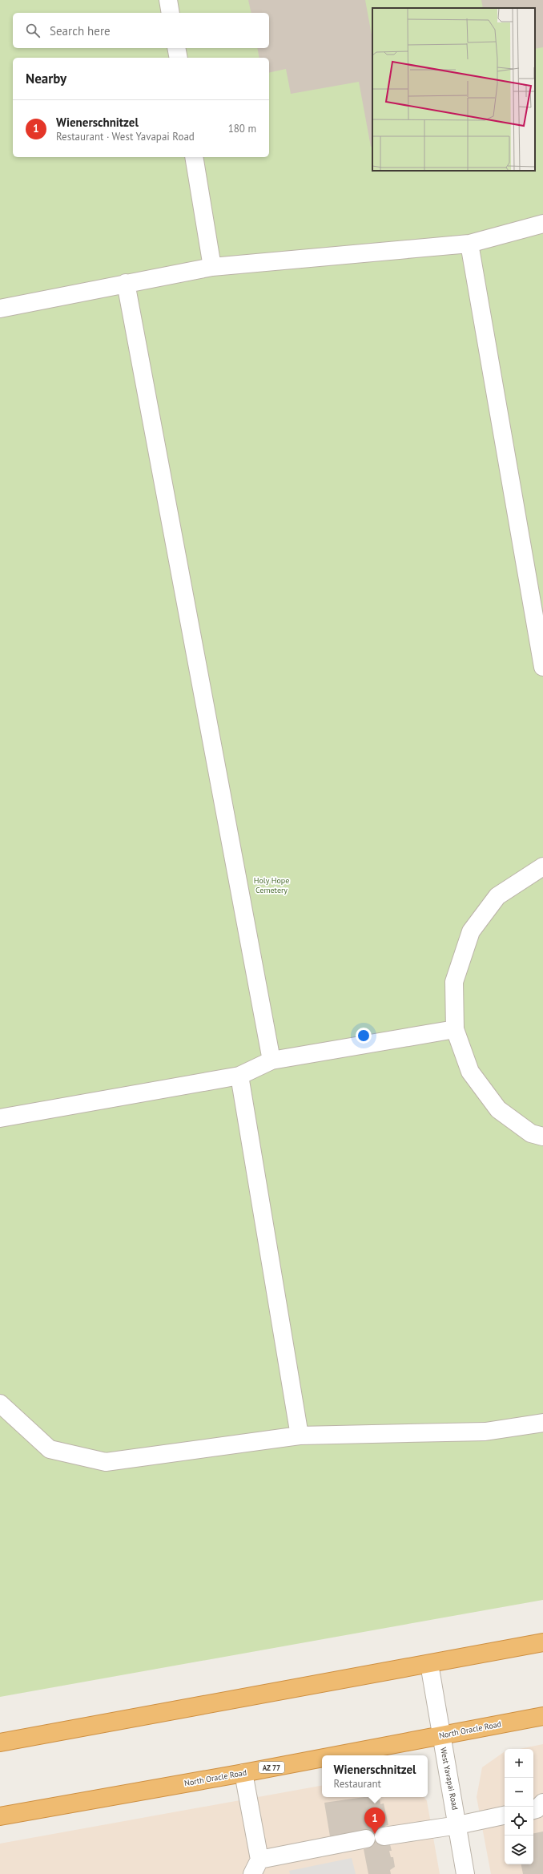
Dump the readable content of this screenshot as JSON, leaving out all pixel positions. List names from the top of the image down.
{
  "streets": {
    "highway": ["North Oracle Road", "AZ 77"],
    "street": ["West Yavapai Road"]
  },
  "crossings": [
    ["North Oracle Road", "West Yavapai Road"]
  ],
  "parks": ["Holy Hope Cemetery"],
  "page": {
    "search": "Search here",
    "heading": "Nearby",
    "list": [
      {
        "mark": "1",
        "name": "Wienerschnitzel",
        "note": "Restaurant · West Yavapai Road",
        "value": "180 m"
      }
    ],
    "map_buttons": ["+", "−"],
    "popup": ["Wienerschnitzel", "Restaurant"],
    "pins": "1"
  }
}
